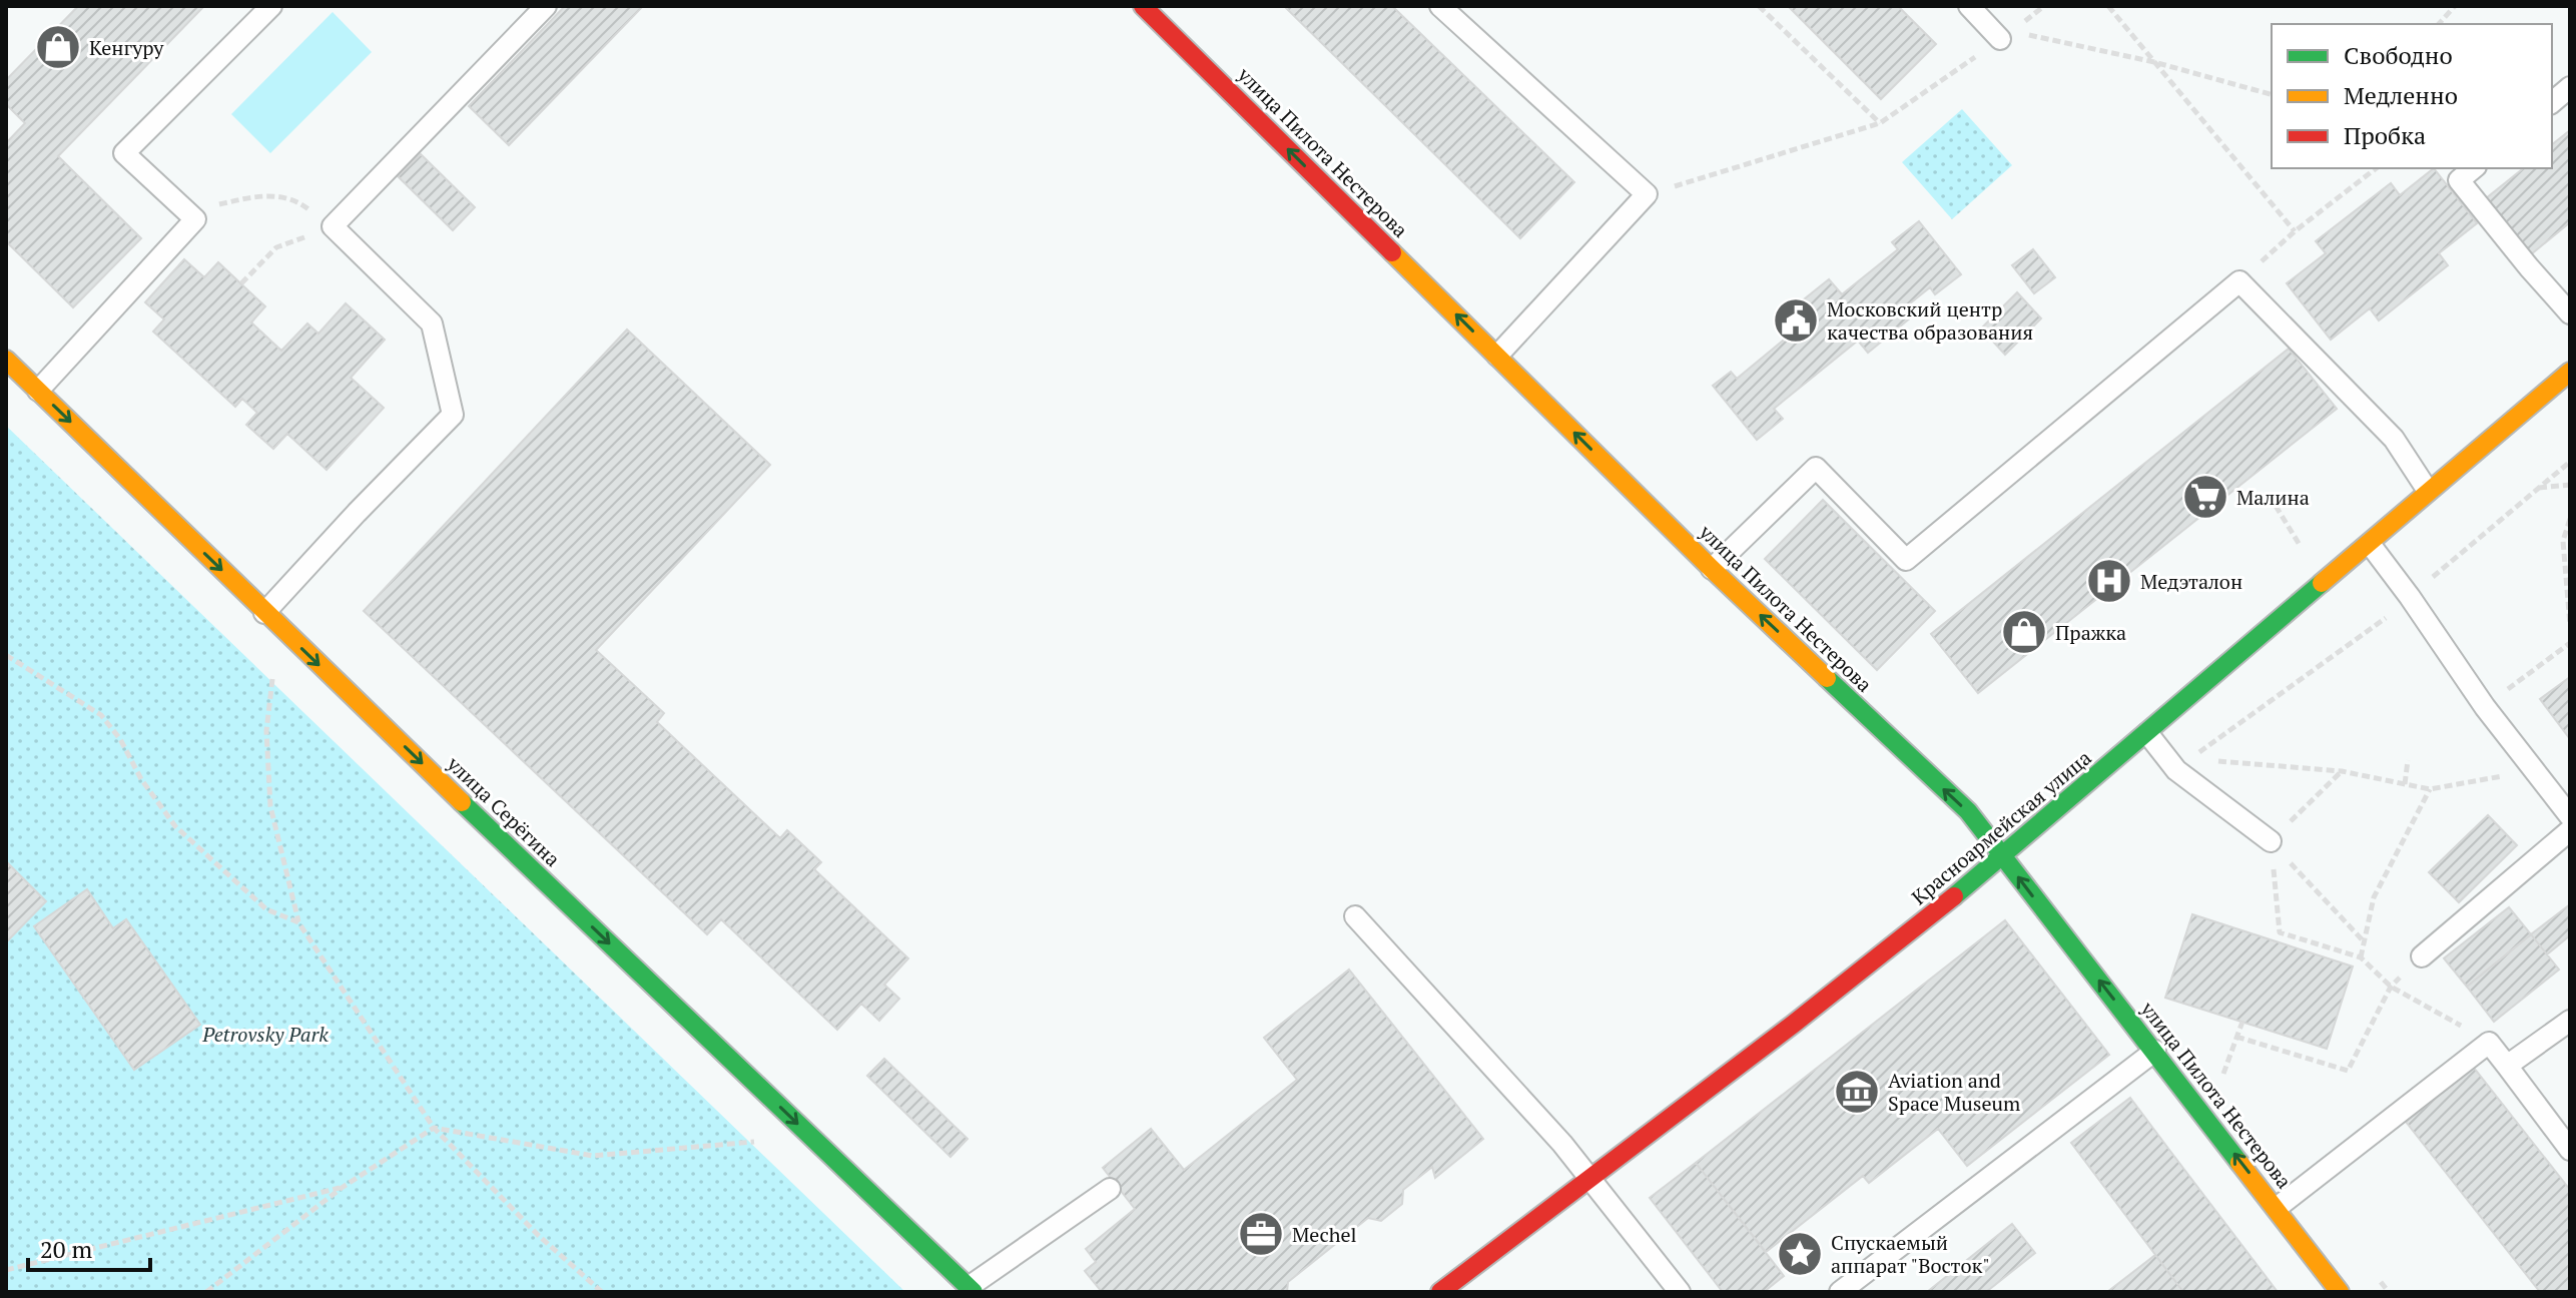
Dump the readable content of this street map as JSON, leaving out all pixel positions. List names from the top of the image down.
{
  "streets": {
    "street": ["улица Пилота Нестерова", "улица Серёгина", "Красноармейская улица"]
  },
  "crossings": [
    ["улица Пилота Нестерова", "Красноармейская улица"]
  ],
  "one_way": ["улица Пилота Нестерова", "улица Серёгина"],
  "parks": ["Petrovsky Park"],
  "places": {
    "shop": ["Кенгуру", "Пражка"],
    "public building": ["Московский центр качества образования"],
    "supermarket": ["Малина"],
    "hospital": ["Медэталон"],
    "museum": ["Aviation and Space Museum"],
    "office": ["Mechel"],
    "place": ["Спускаемый аппарат \"Восток\""]
  },
  "legend": ["Свободно", "Медленно", "Пробка"],
  "scale_bar": "20 m"
}
